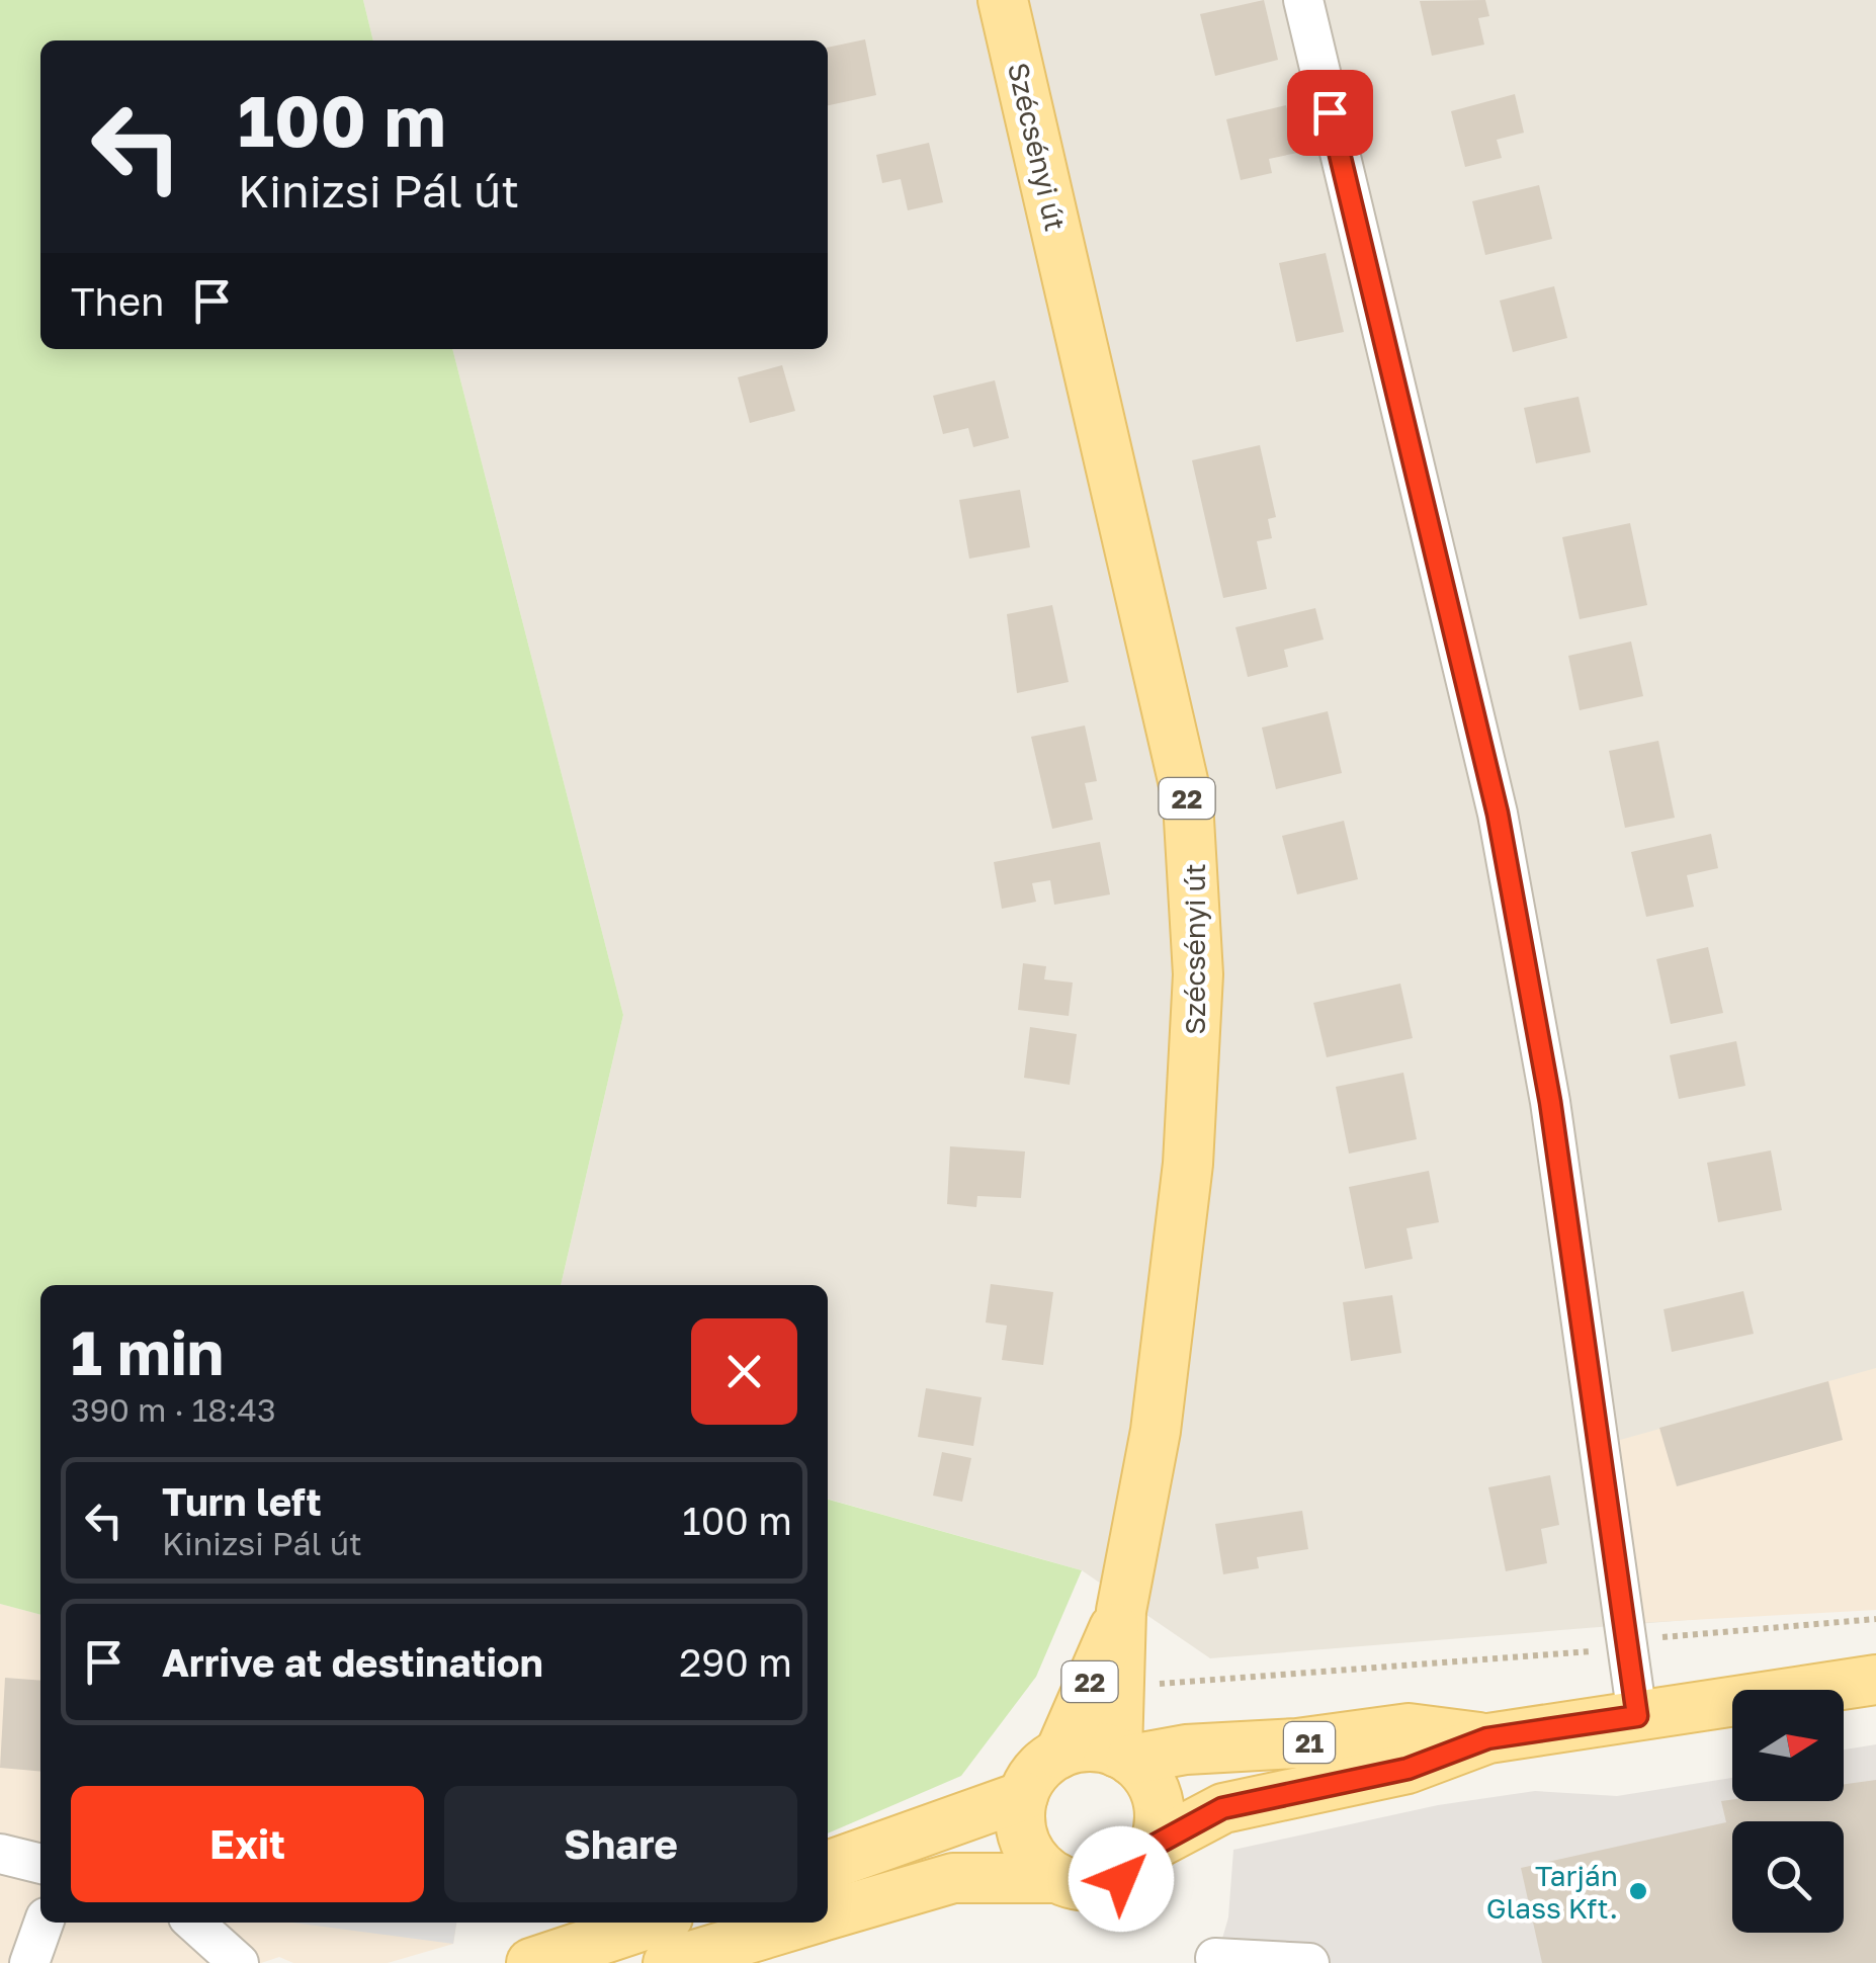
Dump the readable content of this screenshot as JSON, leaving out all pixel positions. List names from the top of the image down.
{
  "streets": {
    "main road": ["Szécsényi út", "22", "21"]
  },
  "crossings": [
    ["Szécsényi út", "21"]
  ],
  "places": ["Tarján Glass Kft."],
  "north": "right",
  "page": {
    "turn": ["100 m", "Kinizsi Pál út"],
    "then": "Then",
    "heading": ["1 min", "390 m · 18:43"],
    "list": [
      {
        "name": "Turn left",
        "note": "Kinizsi Pál út",
        "value": "100 m"
      },
      {
        "name": "Arrive at destination",
        "value": "290 m"
      }
    ],
    "buttons": ["Exit", "Share"]
  }
}
